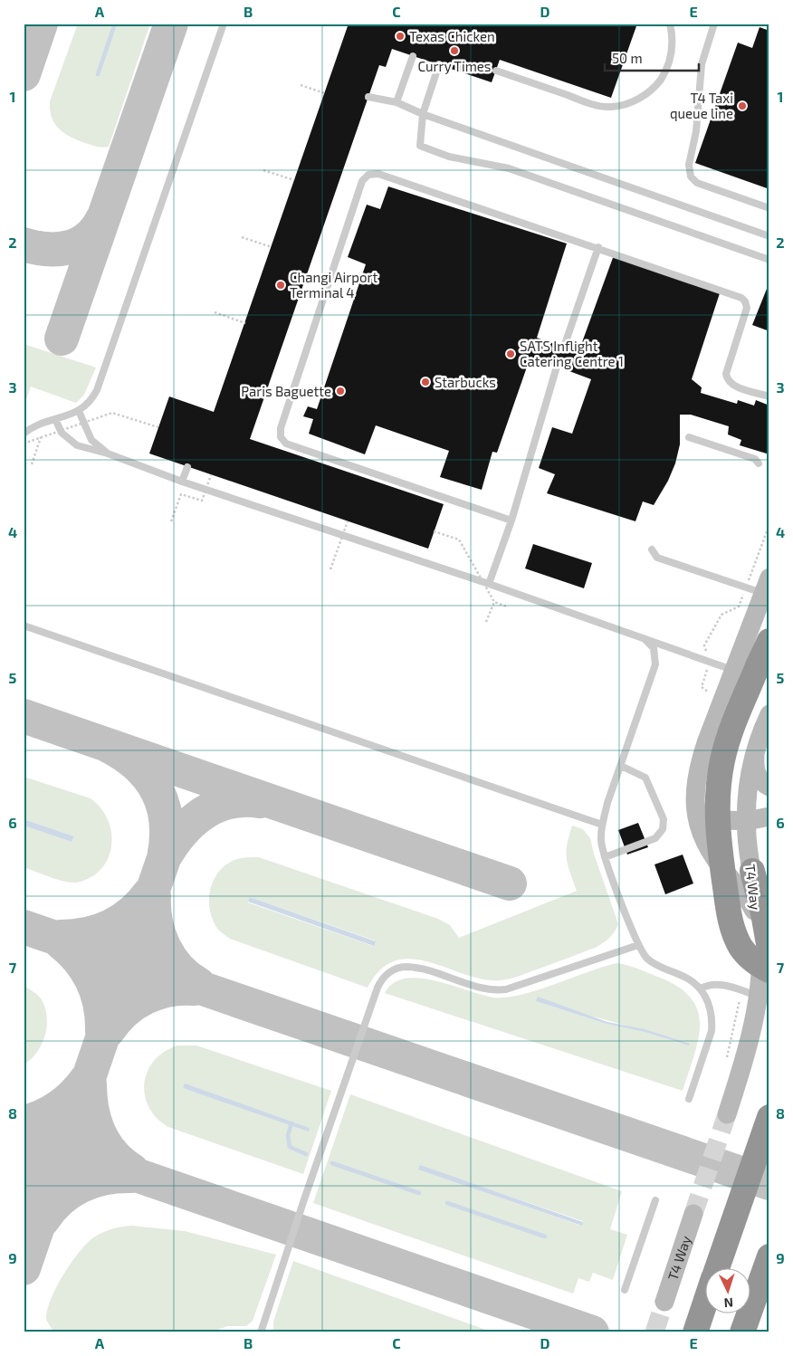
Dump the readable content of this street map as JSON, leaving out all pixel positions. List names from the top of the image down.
{
  "streets": {
    "main road": ["T4 Way"]
  },
  "places": [
    "Texas Chicken",
    "Curry Times",
    "T4 Taxi queue line",
    "Changi Airport Terminal 4",
    "SATS Inflight Catering Centre 1",
    "Starbucks",
    "Paris Baguette"
  ],
  "scale_bar": "50 m",
  "north": "bottom",
  "grid": {
    "columns": [
      "A",
      "B",
      "C",
      "D",
      "E"
    ],
    "rows": [
      "1",
      "2",
      "3",
      "4",
      "5",
      "6",
      "7",
      "8",
      "9"
    ]
  }
}
